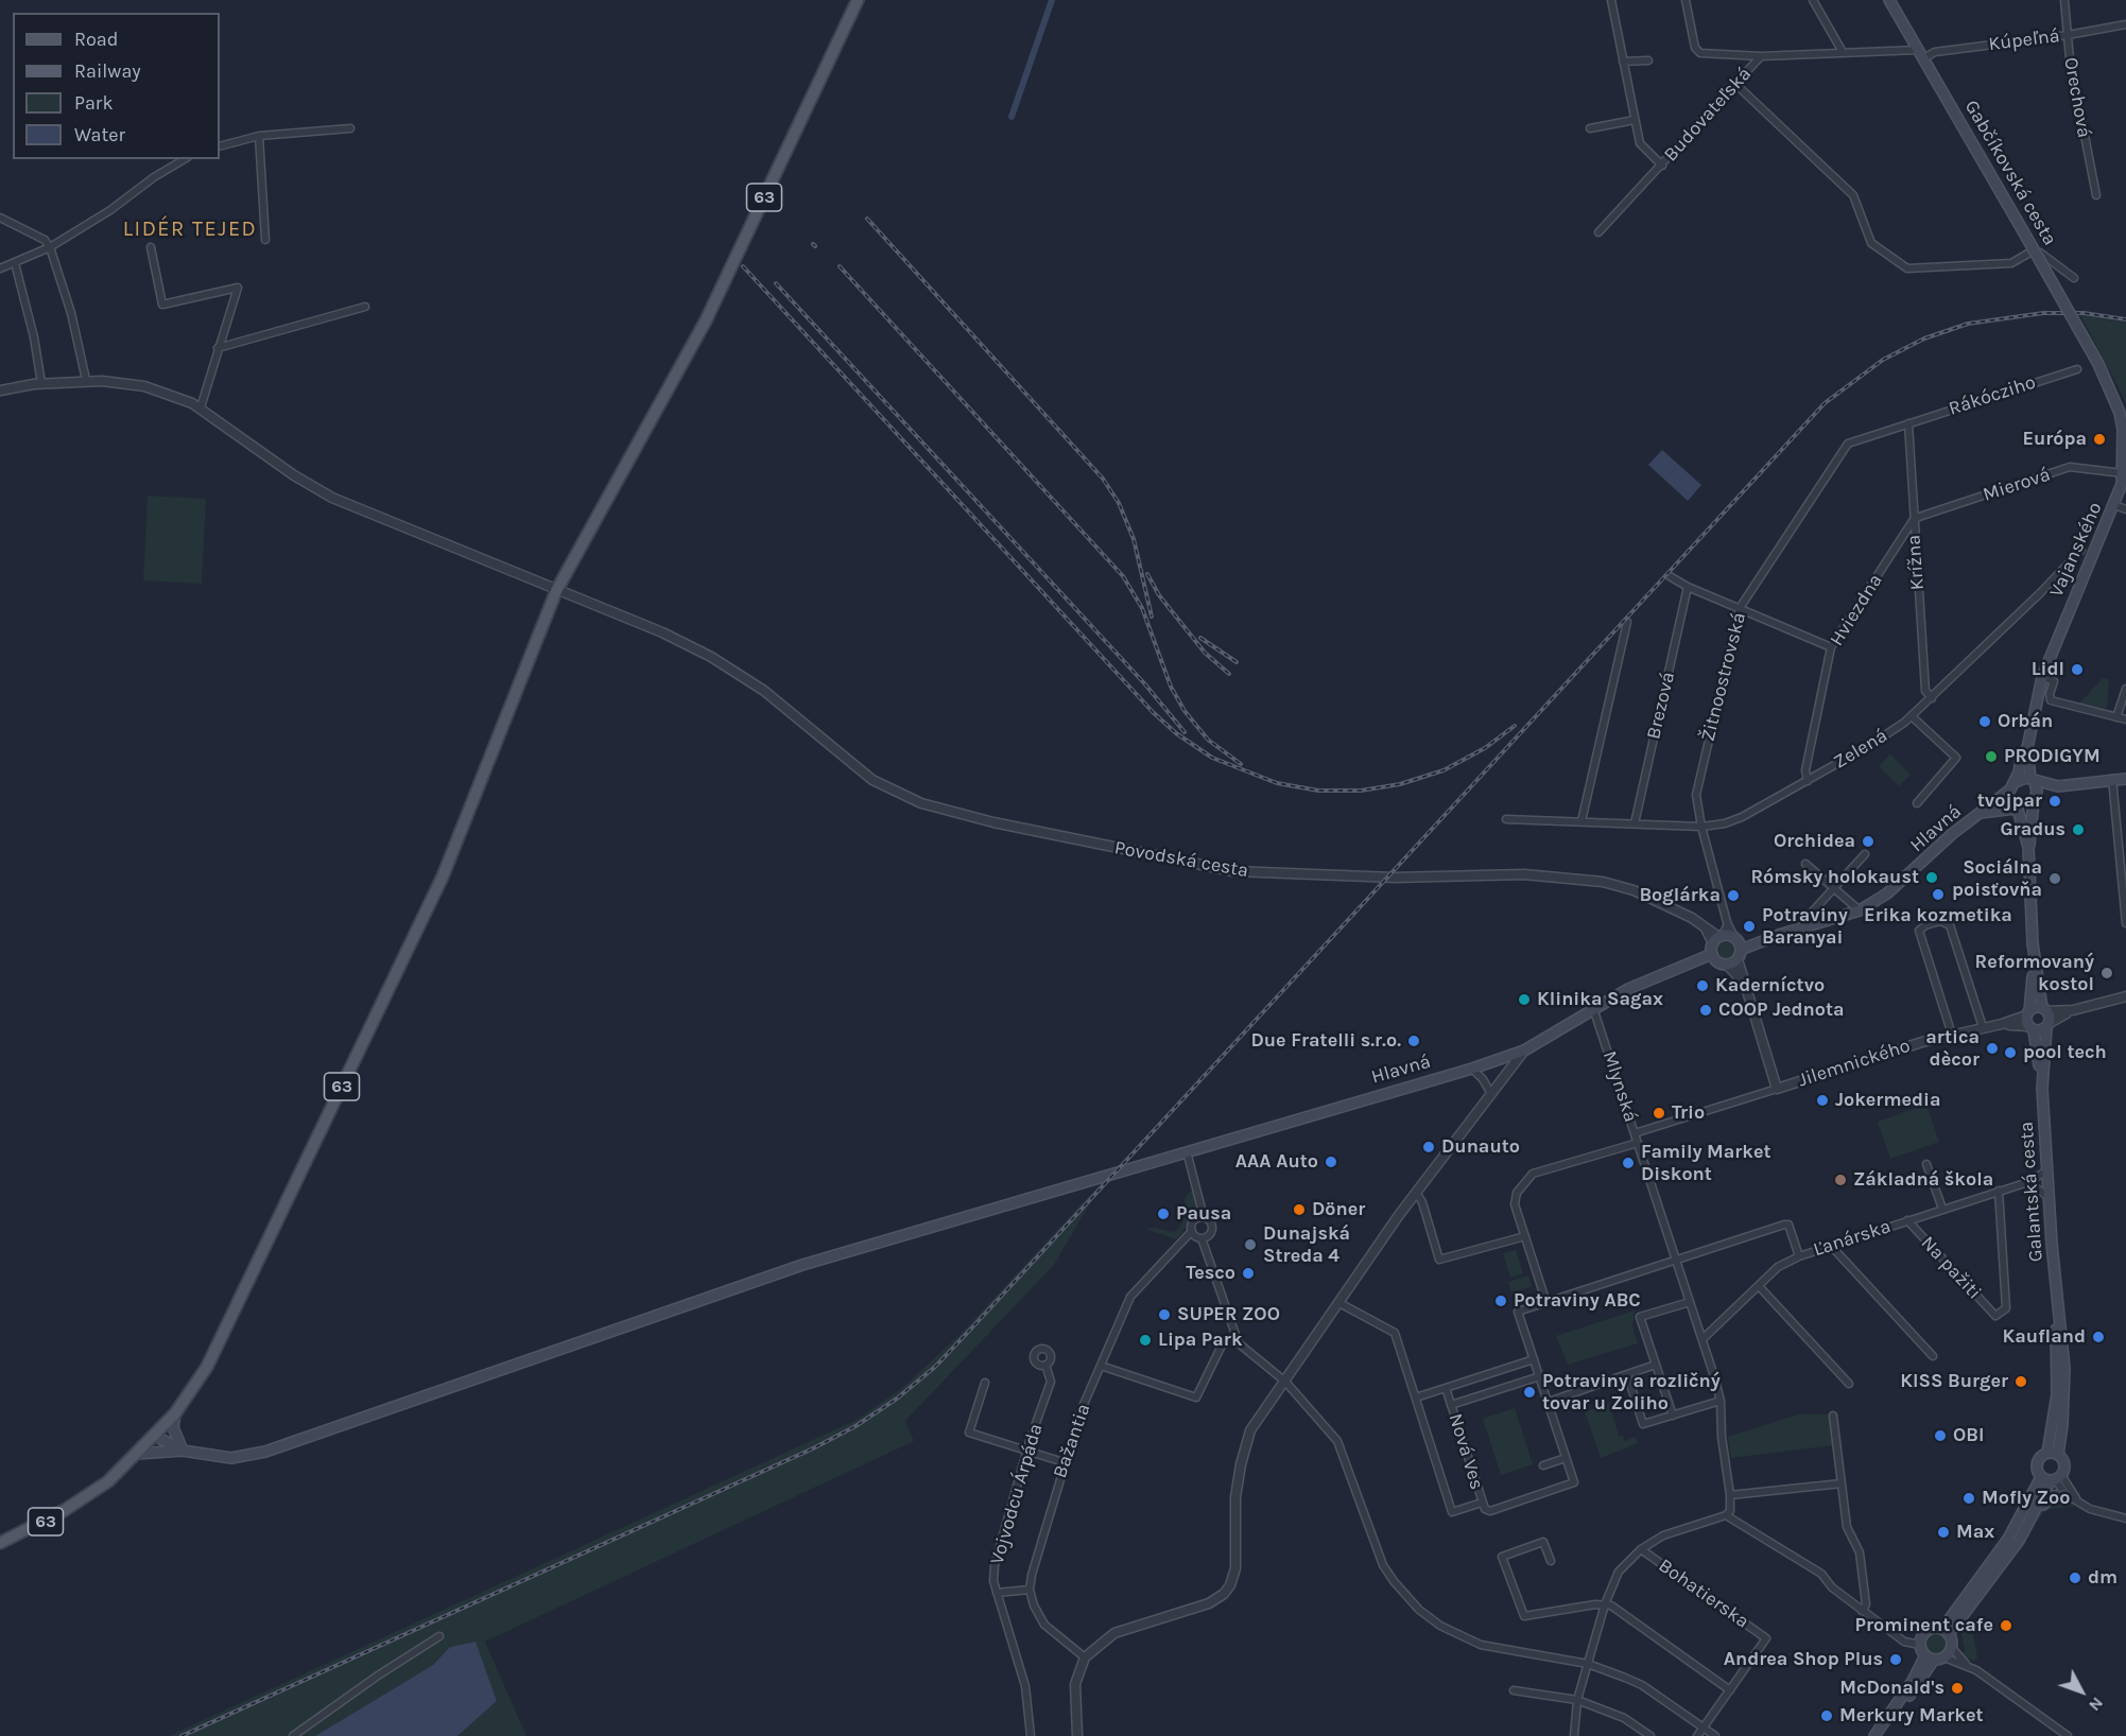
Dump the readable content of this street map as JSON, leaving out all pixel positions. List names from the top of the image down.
{
  "streets": {
    "main road": [
      "Gabčíkovská cesta",
      "63",
      "Vajanského",
      "Hlavná",
      "Galantská cesta"
    ],
    "street": [
      "Kúpeľná",
      "Orechová",
      "Budovateľská",
      "Rákócziho",
      "Mierová",
      "Krížna",
      "Hviezdna",
      "Žitnoostrovská",
      "Brezová",
      "Zelená",
      "Povodská cesta",
      "Jilemnického",
      "Mlynská",
      "Ľanárska",
      "Na pažiti",
      "Bažantia",
      "Nová Ves",
      "Vojvodcu Árpáda",
      "Bohatierska"
    ]
  },
  "crossings": [
    ["Kúpeľná", "Orechová"],
    ["Kúpeľná", "Budovateľská"],
    ["Kúpeľná", "Gabčíkovská cesta"],
    ["Budovateľská", "Gabčíkovská cesta"],
    ["Gabčíkovská cesta", "Vajanského"],
    ["63", "Povodská cesta"],
    ["Rákócziho", "Krížna"],
    ["Rákócziho", "Žitnoostrovská"],
    ["Mierová", "Vajanského"],
    ["Mierová", "Krížna"],
    ["Mierová", "Hviezdna"],
    ["Krížna", "Hviezdna"],
    ["Krížna", "Žitnoostrovská"],
    ["Krížna", "Zelená"],
    ["Hviezdna", "Zelená"],
    ["Žitnoostrovská", "Zelená"],
    ["Žitnoostrovská", "Hlavná"],
    ["Žitnoostrovská", "Jilemnického"],
    ["Brezová", "Zelená"],
    ["Hlavná", "Jilemnického"],
    ["Hlavná", "Mlynská"],
    ["Jilemnického", "Mlynská"],
    ["Jilemnického", "Galantská cesta"],
    ["Galantská cesta", "Ľanárska"],
    ["Ľanárska", "Na pažiti"],
    ["Ľanárska", "Nová Ves"]
  ],
  "districts": ["LIDÉR TEJED"],
  "places": [
    "Európa",
    "Lidl",
    "Orbán",
    "PRODIGYM",
    "tvojpar",
    "Gradus",
    "Orchidea",
    "Rómsky holokaust",
    "Sociálna poisťovňa",
    "Erika kozmetika",
    "Boglárka",
    "Potraviny Baranyai",
    "Reformovaný kostol",
    "Kaderníctvo",
    "Klinika Sagax",
    "COOP Jednota",
    "Due Fratelli s.r.o.",
    "artica dècor",
    "pool tech",
    "Jokermedia",
    "Trio",
    "Dunauto",
    "AAA Auto",
    "Family Market Diskont",
    "Základná škola",
    "Döner",
    "Pausa",
    "Dunajská Streda 4",
    "Tesco",
    "Potraviny ABC",
    "SUPER ZOO",
    "Kaufland",
    "Lipa Park",
    "KISS Burger",
    "Potraviny a rozličný tovar u Zoliho",
    "OBI",
    "Mofly Zoo",
    "Max",
    "dm",
    "Prominent cafe",
    "Andrea Shop Plus",
    "McDonald's",
    "Merkury Market"
  ],
  "legend": [
    "Road",
    "Railway",
    "Park",
    "Water"
  ],
  "north": "bottom right"
}
